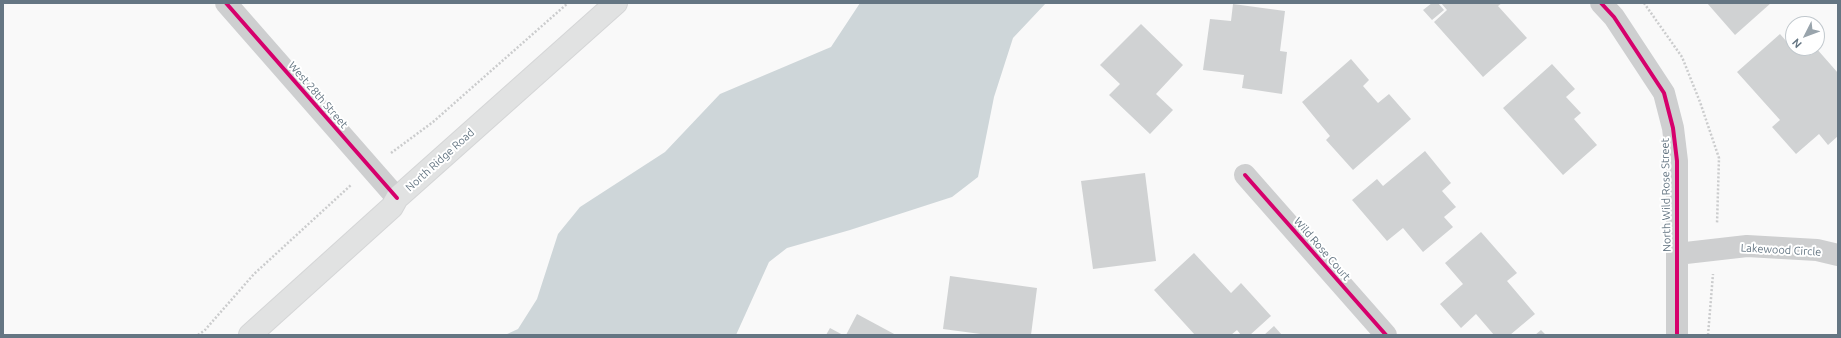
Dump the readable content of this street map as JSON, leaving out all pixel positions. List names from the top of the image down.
{
  "streets": {
    "main road": ["North Ridge Road"],
    "street": [
      "West 28th Street",
      "North Wild Rose Street",
      "Wild Rose Court",
      "Lakewood Circle"
    ]
  },
  "crossings": [
    ["West 28th Street", "North Ridge Road"],
    ["North Wild Rose Street", "Lakewood Circle"]
  ],
  "north": "bottom left"
}
